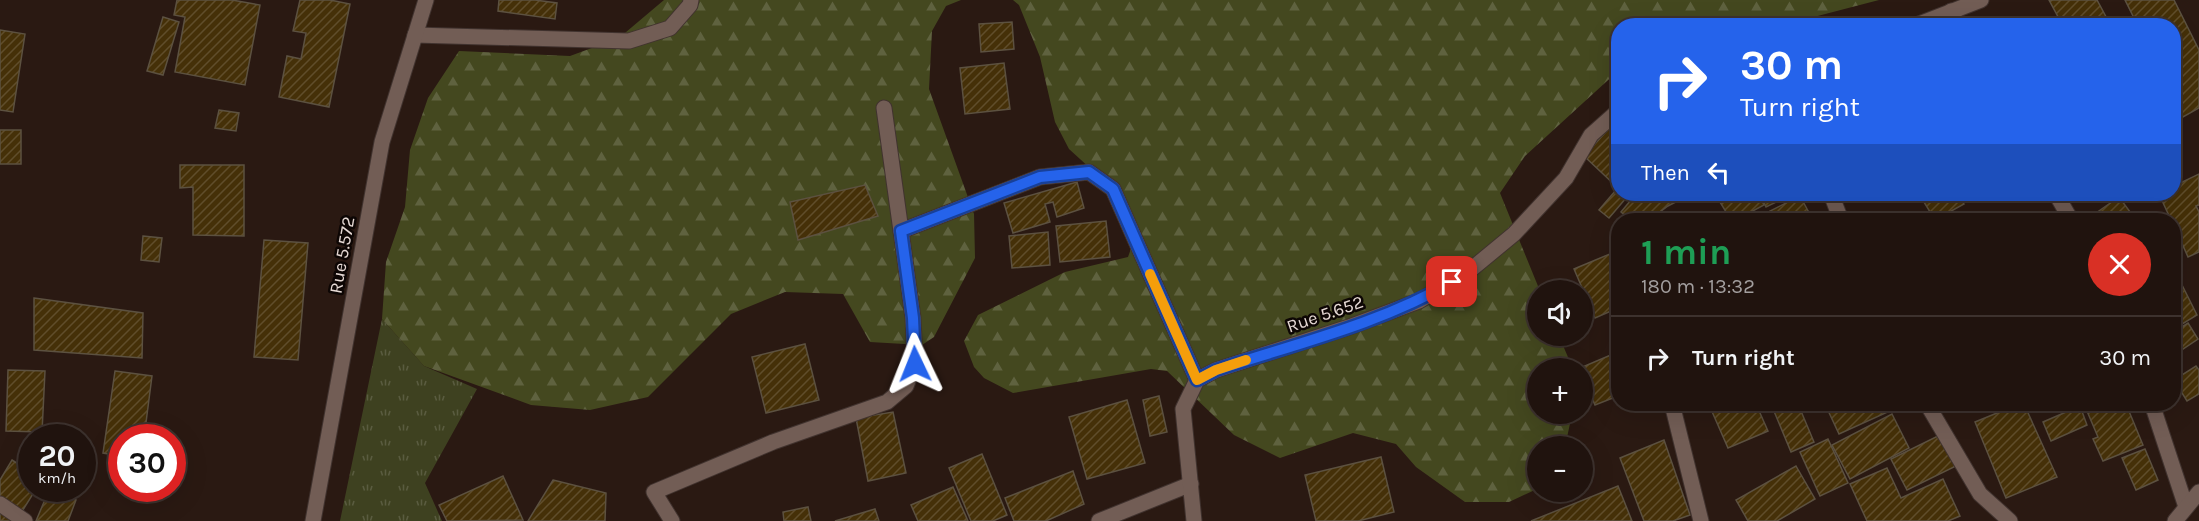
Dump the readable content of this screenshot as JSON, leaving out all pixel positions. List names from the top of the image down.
{
  "streets": {
    "street": ["Rue 5.572", "Rue 5.652"]
  },
  "page": {
    "turn": ["30 m", "Turn right"],
    "then": "Then",
    "heading": ["1 min", "180 m · 13:32"],
    "map_buttons": ["+", "−"],
    "list": [
      {
        "name": "Turn right",
        "value": "30 m"
      }
    ],
    "speed": "20 km/h",
    "limit": "30"
  }
}
